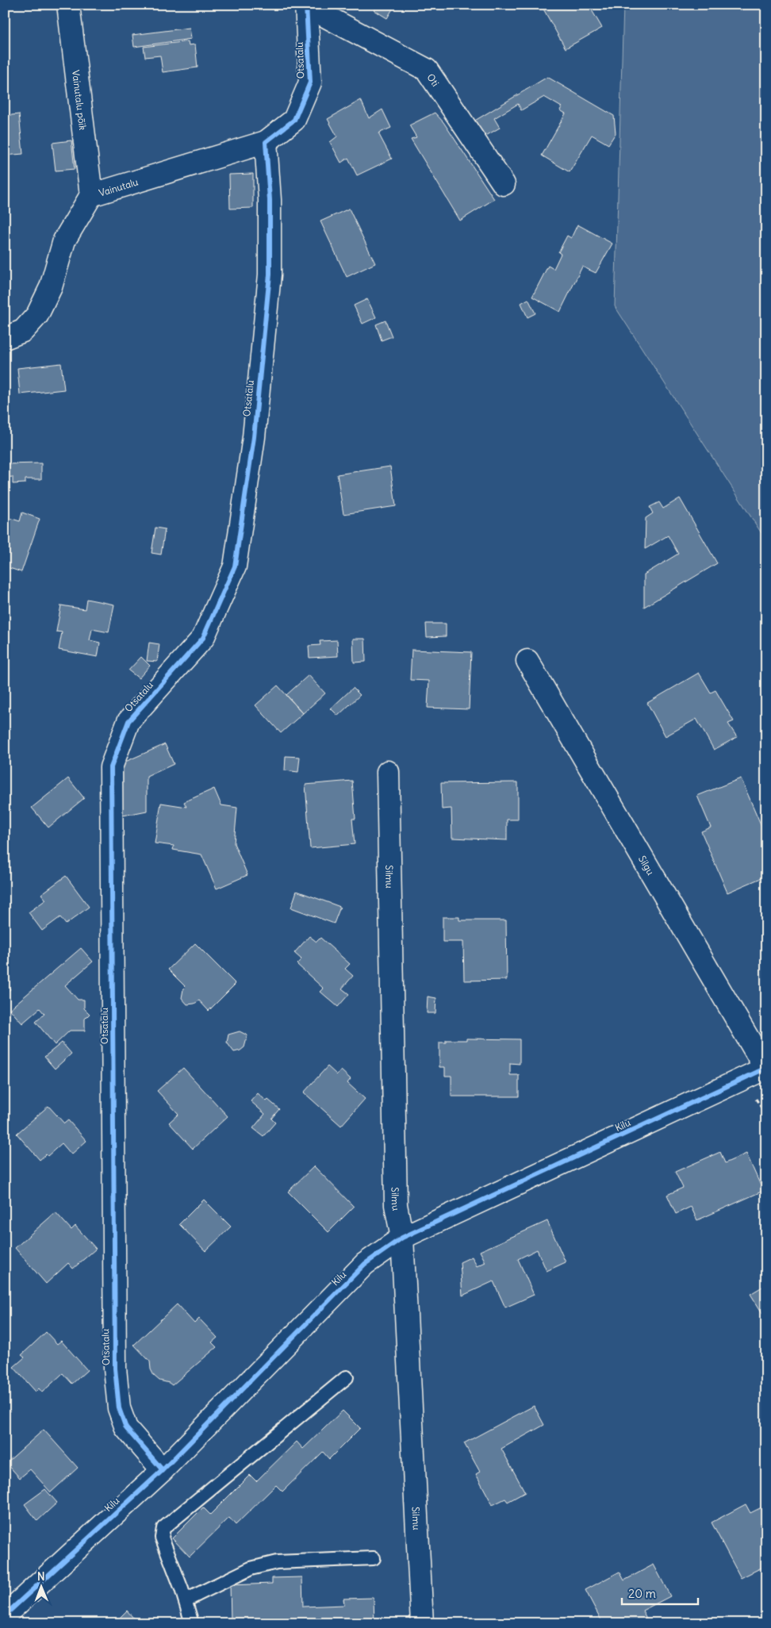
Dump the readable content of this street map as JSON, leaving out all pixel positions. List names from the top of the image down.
{
  "streets": {
    "street": [
      "Otsatalu",
      "Oti",
      "Vainutalu põik",
      "Vainutalu",
      "Silgu",
      "Silmu",
      "Kilu"
    ]
  },
  "crossings": [
    ["Otsatalu", "Oti"],
    ["Otsatalu", "Vainutalu"],
    ["Otsatalu", "Kilu"],
    ["Vainutalu põik", "Vainutalu"],
    ["Silgu", "Kilu"],
    ["Silmu", "Kilu"]
  ],
  "scale_bar": "20 m",
  "north": "top"
}
